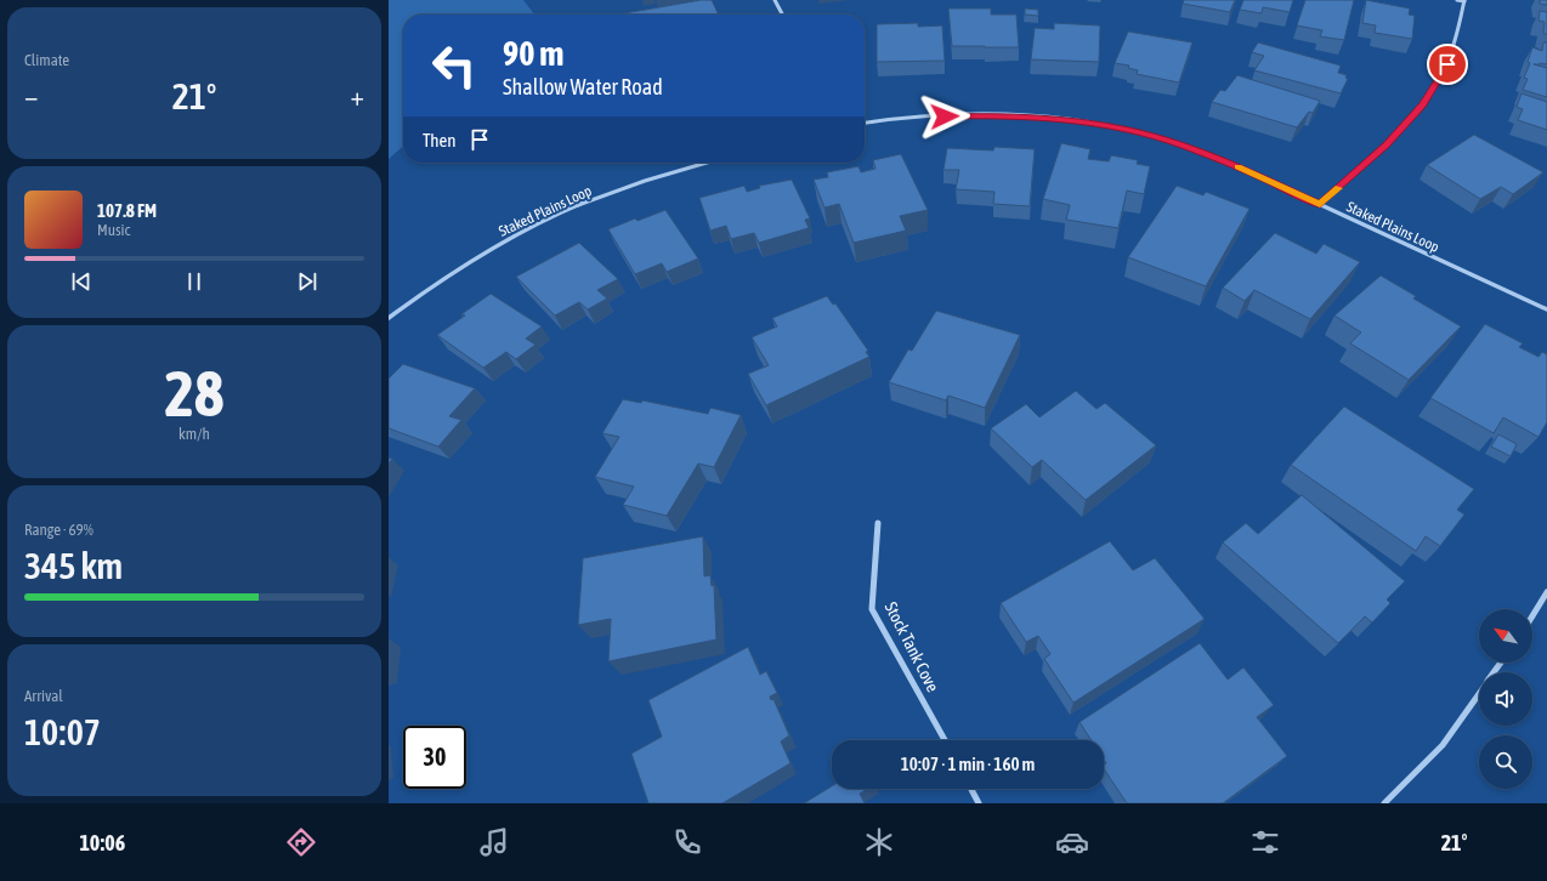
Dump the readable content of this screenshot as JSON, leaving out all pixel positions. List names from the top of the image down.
{
  "streets": {
    "street": ["Staked Plains Loop", "Stock Tank Cove"]
  },
  "north": "top left",
  "page": {
    "tile": [
      "Climate",
      ["28", "km/h"],
      ["Range · 69%", "345 km"],
      ["Arrival", "10:07"]
    ],
    "turn": ["90 m", "Shallow Water Road"],
    "heat": ["−", "21°", "+"],
    "then": "Then",
    "song": ["107.8 FM", "Music"],
    "limit": "30",
    "trip": "10:07 · 1 min · 160 m",
    "tabs": ["10:06", "21°"]
  }
}
